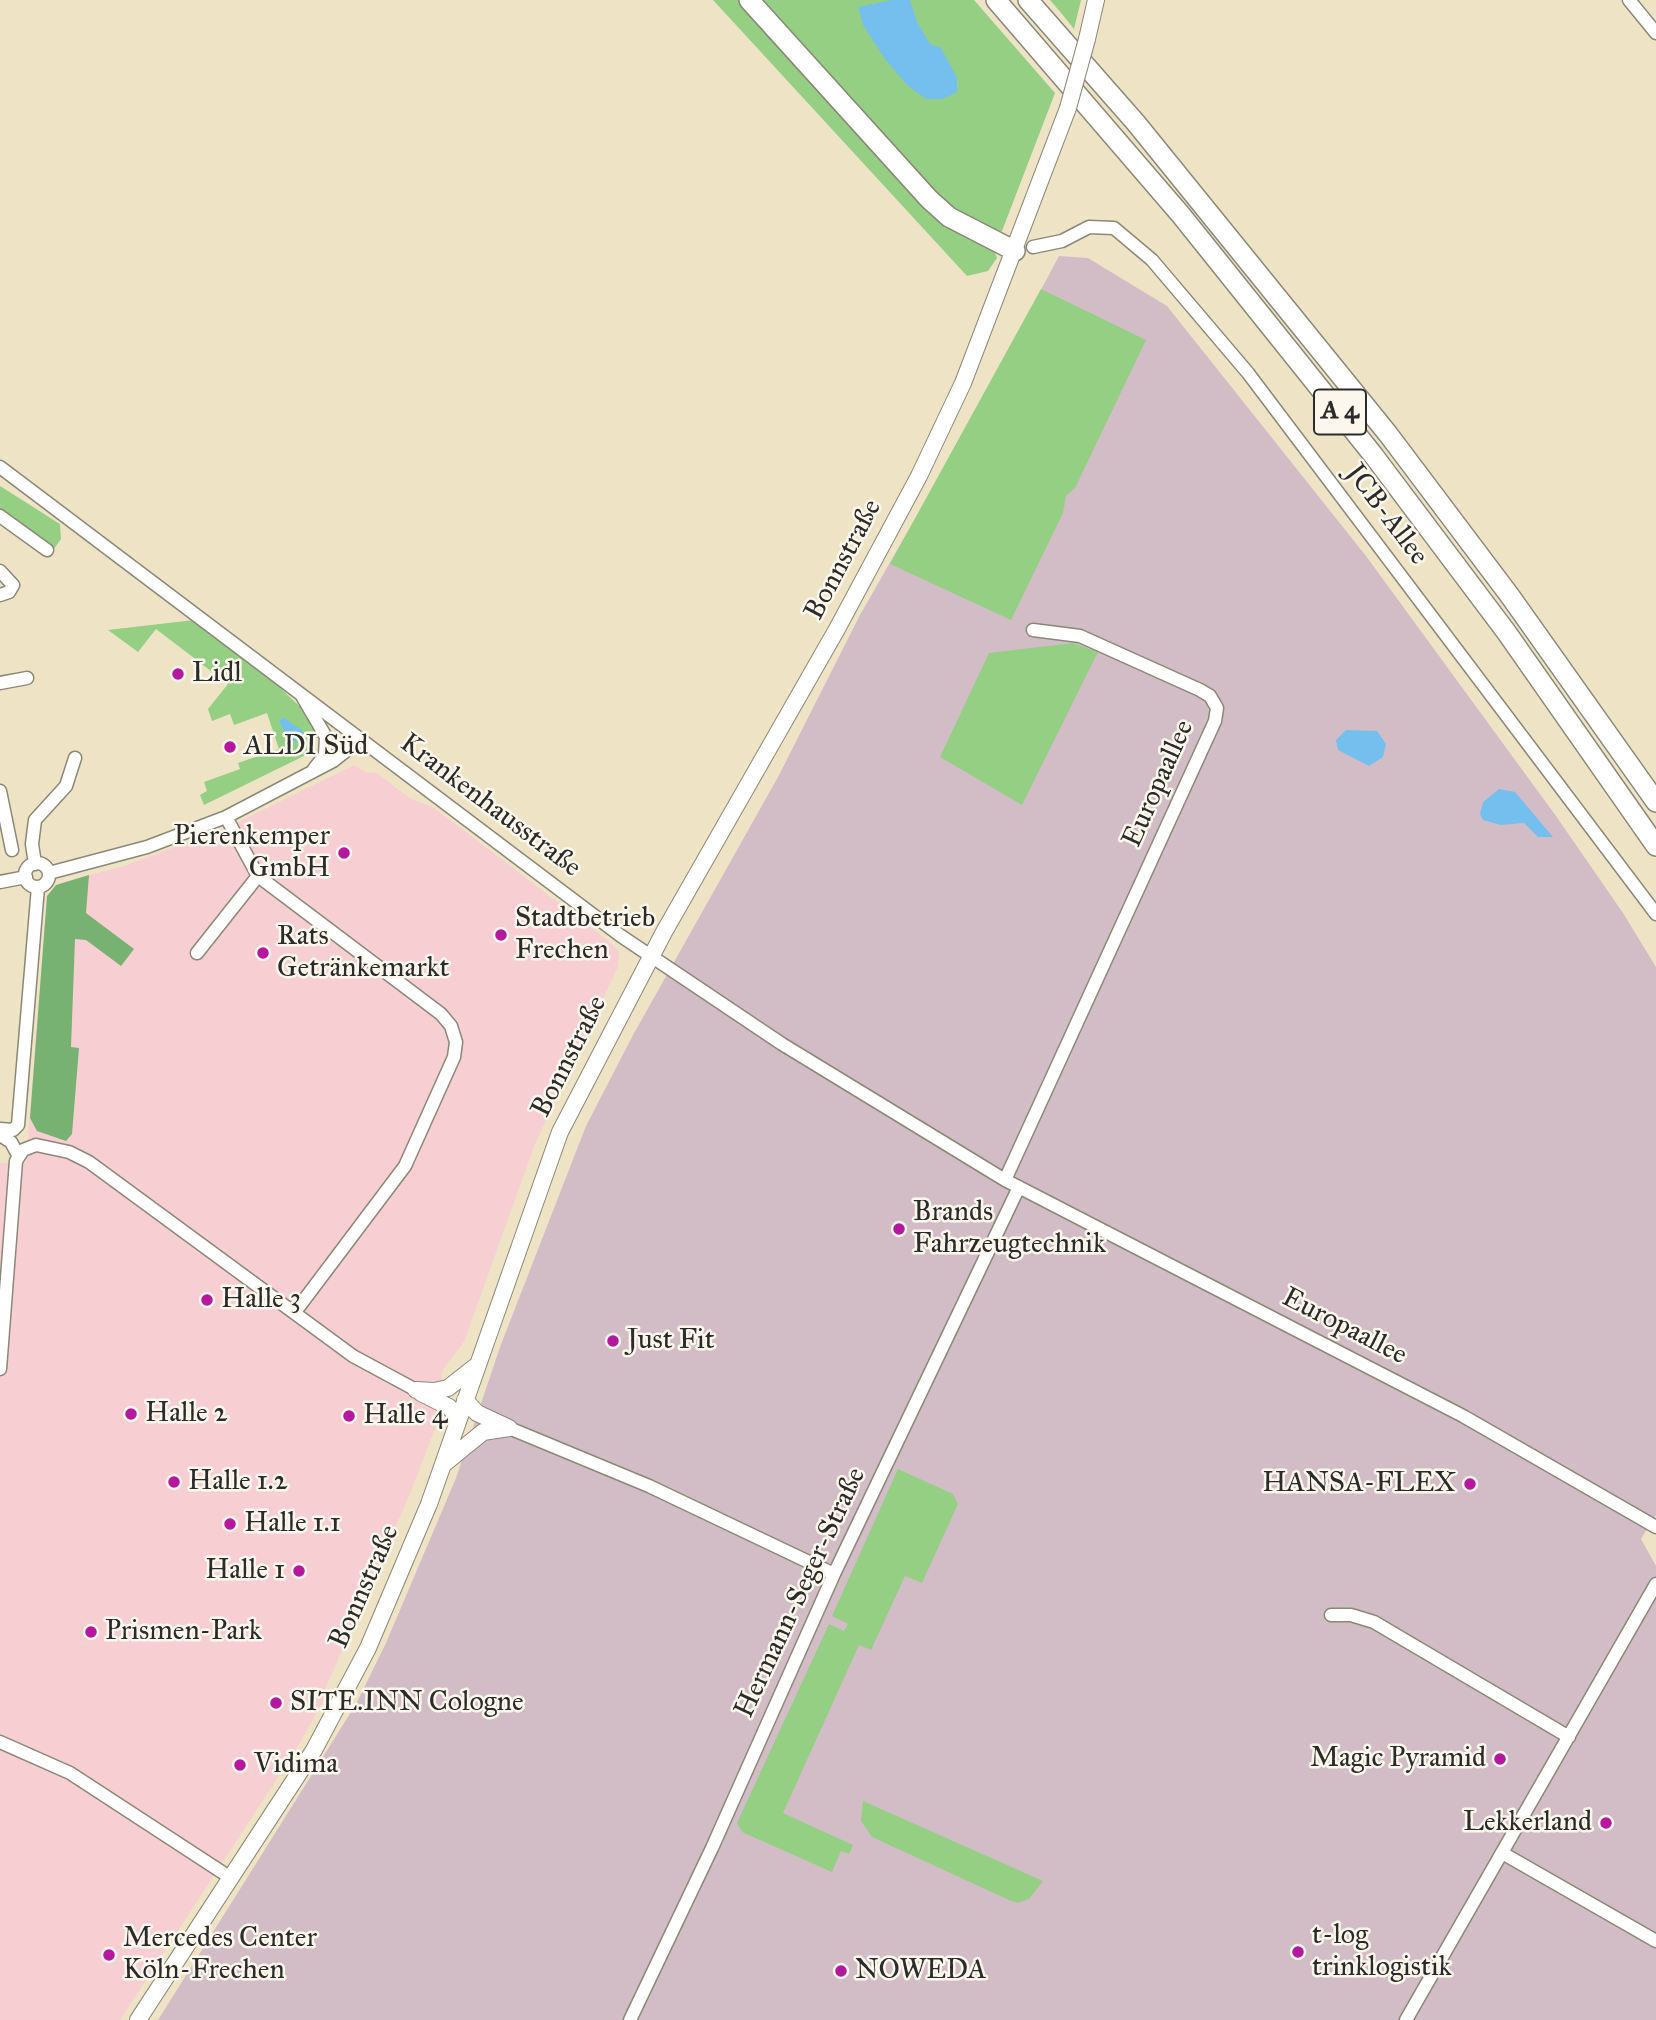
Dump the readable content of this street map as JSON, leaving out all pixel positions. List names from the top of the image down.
{
  "streets": {
    "highway": ["A 4"],
    "main road": ["Bonnstraße"],
    "street": [
      "JCB-Allee",
      "Europaallee",
      "Krankenhausstraße",
      "Hermann-Seger-Straße"
    ]
  },
  "crossings": [
    ["JCB-Allee", "Bonnstraße"],
    ["Bonnstraße", "Europaallee"],
    ["Bonnstraße", "Krankenhausstraße"],
    ["Europaallee", "Krankenhausstraße"],
    ["Europaallee", "Hermann-Seger-Straße"]
  ],
  "places": [
    "Lidl",
    "ALDI Süd",
    "Pierenkemper GmbH",
    "Stadtbetrieb Frechen",
    "Rats Getränkemarkt",
    "Brands Fahrzeugtechnik",
    "Halle 3",
    "Just Fit",
    "Halle 2",
    "Halle 4",
    "Halle 1.2",
    "HANSA-FLEX",
    "Halle 1.1",
    "Halle 1",
    "Prismen-Park",
    "SITE.INN Cologne",
    "Magic Pyramid",
    "Vidima",
    "Lekkerland",
    "t-log trinklogistik",
    "Mercedes Center Köln-Frechen",
    "NOWEDA"
  ]
}
